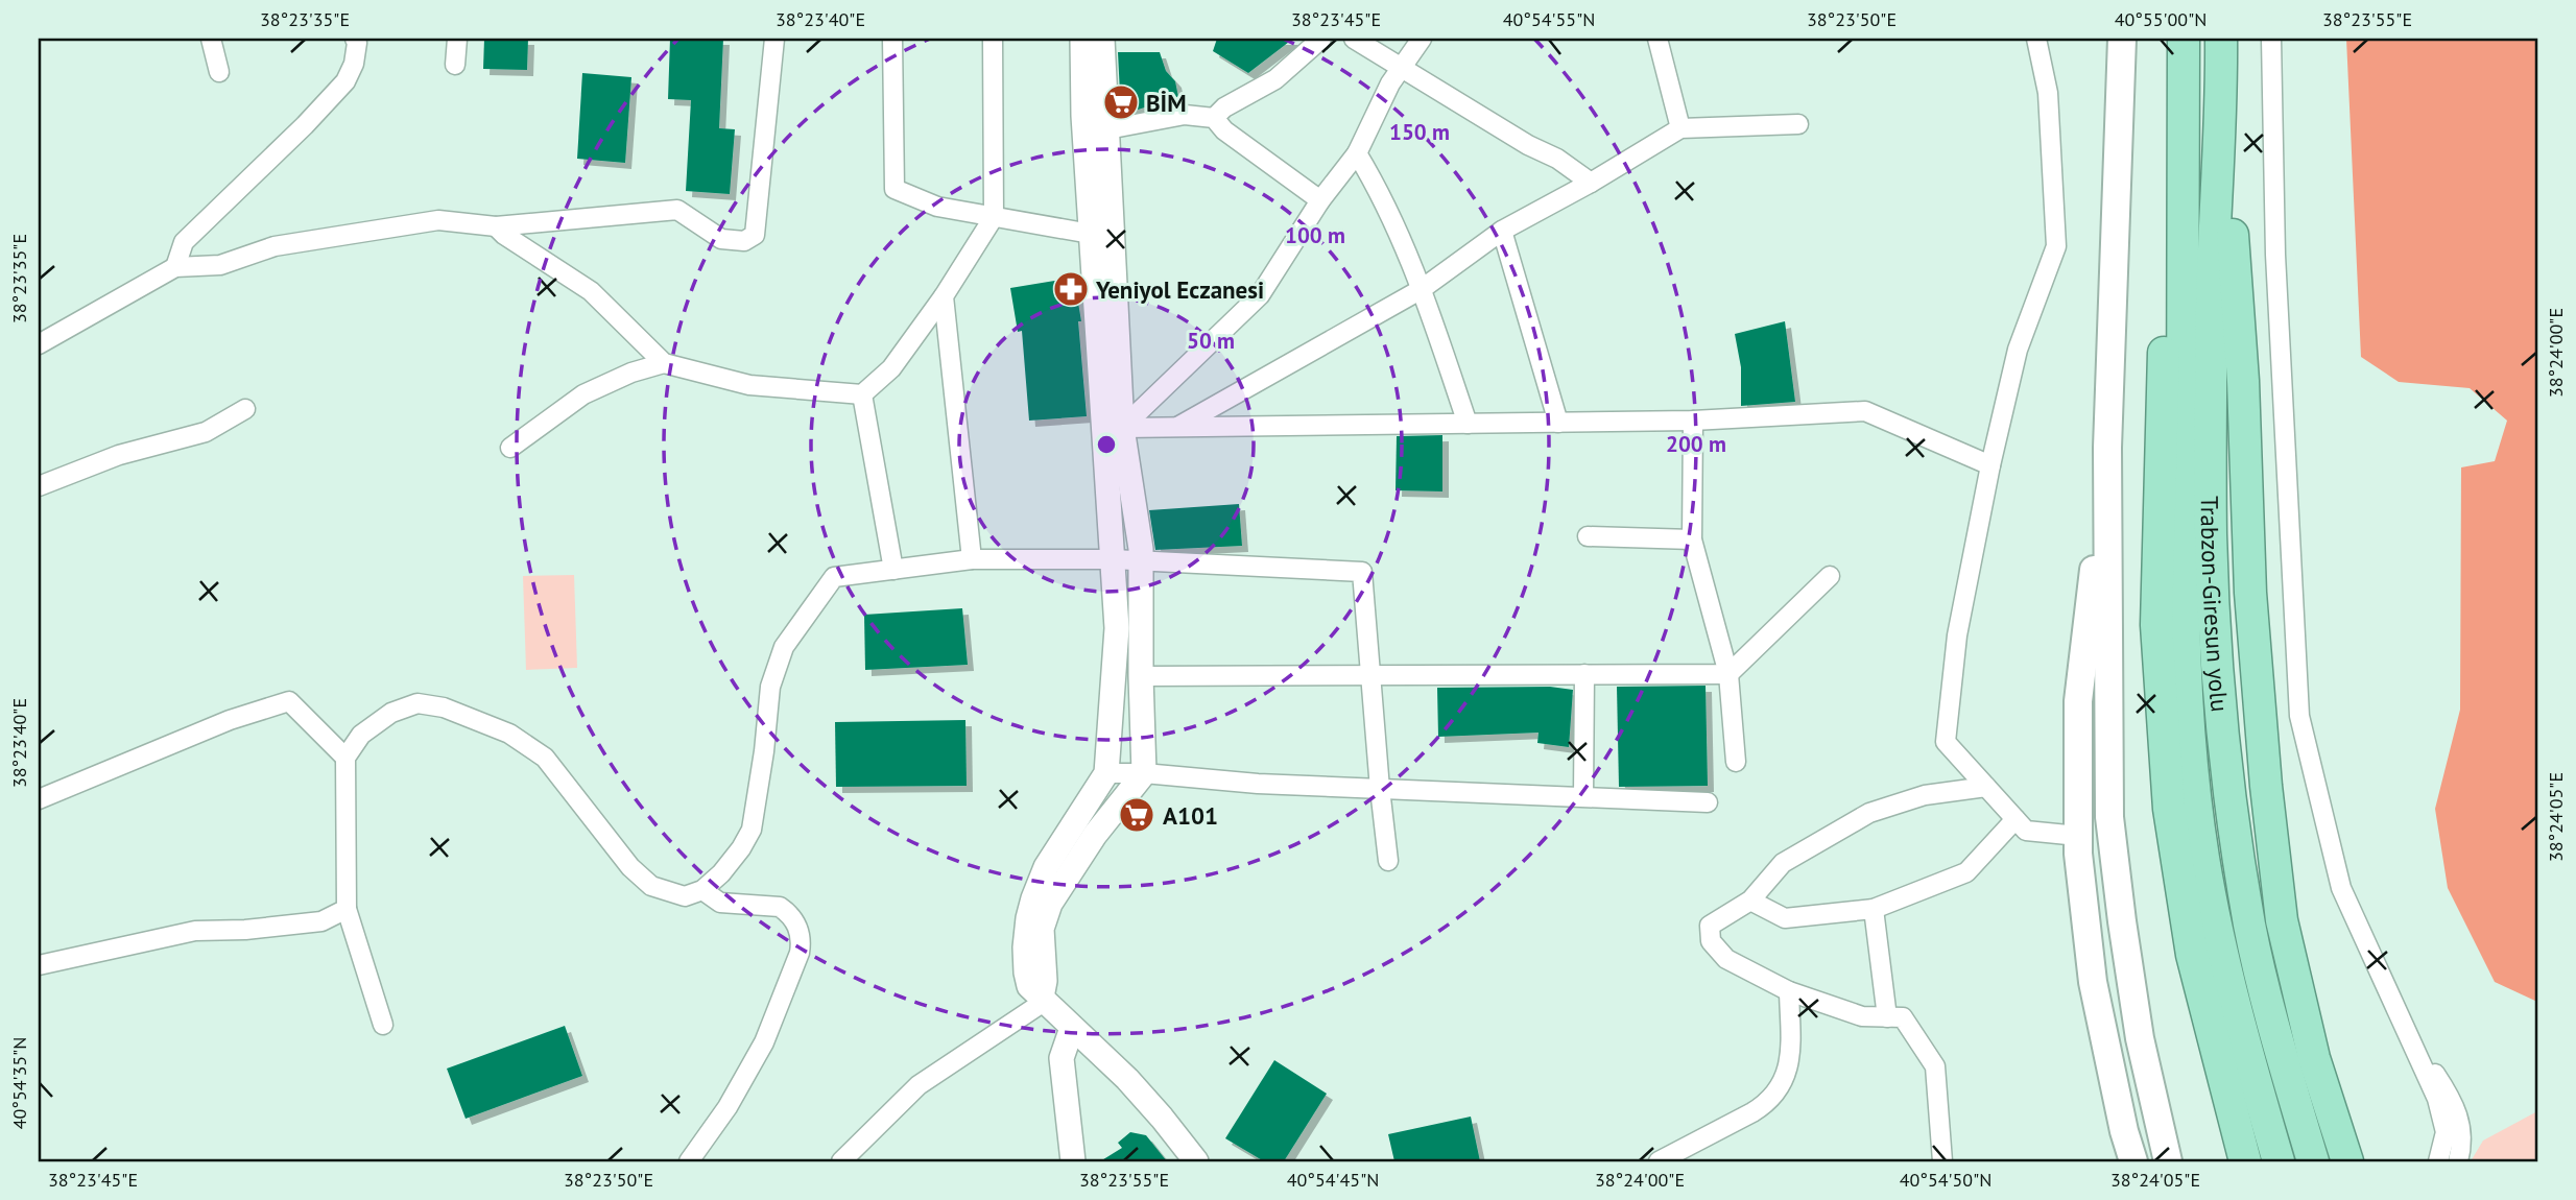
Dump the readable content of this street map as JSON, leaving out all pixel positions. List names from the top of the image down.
{
  "streets": {
    "highway": ["Trabzon-Giresun yolu"]
  },
  "places": {
    "supermarket": ["BİM", "A101"],
    "pharmacy": ["Yeniyol Eczanesi"]
  },
  "coordinates": [
    "38°23'35\"E",
    "38°23'40\"E",
    "38°23'45\"E",
    "40°54'55\"N",
    "38°23'50\"E",
    "40°55'00\"N",
    "38°23'55\"E",
    "38°24'00\"E",
    "38°24'05\"E",
    "40°54'35\"N",
    "40°54'45\"N",
    "40°54'50\"N"
  ],
  "rings": [
    "150 m",
    "100 m",
    "50 m",
    "200 m"
  ]
}
